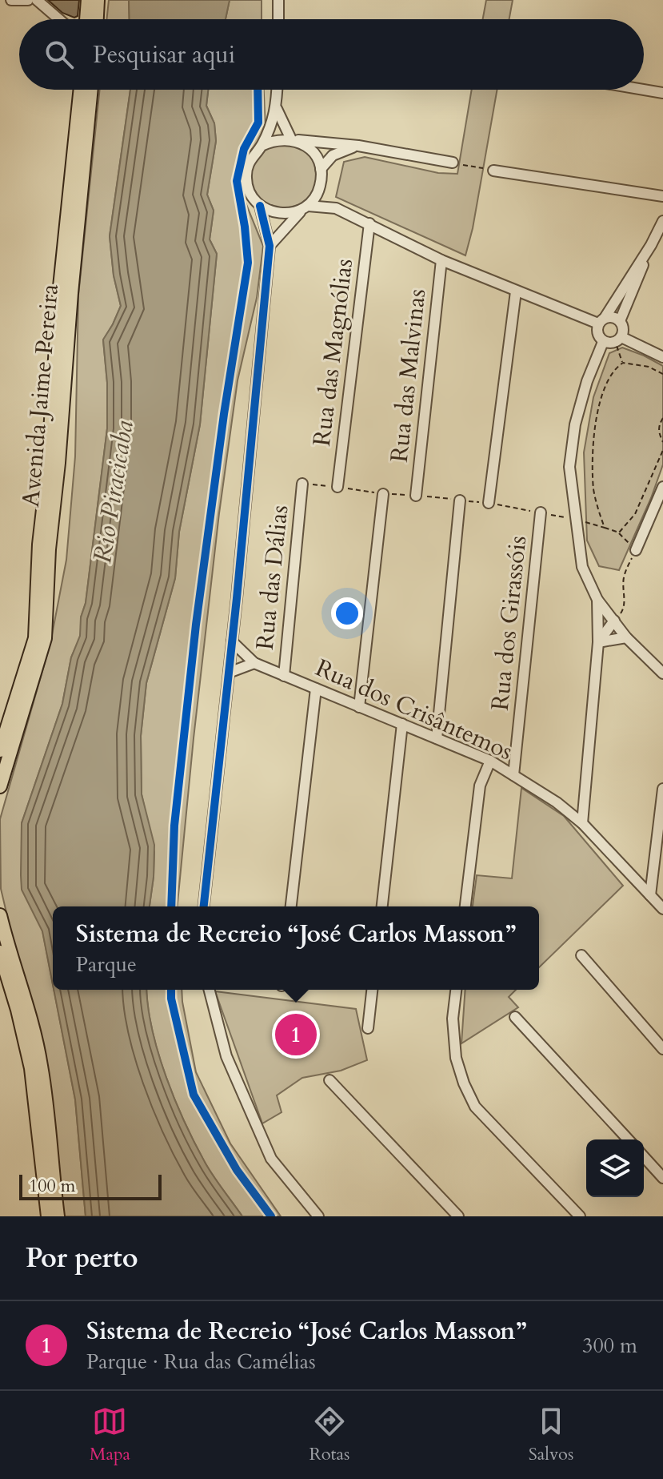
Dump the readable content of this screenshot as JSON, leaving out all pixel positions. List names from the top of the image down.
{
  "streets": {
    "main road": ["Avenida Jaime Pereira"],
    "street": [
      "Rua das Magnólias",
      "Rua das Malvinas",
      "Rua das Dálias",
      "Rua dos Girassóis",
      "Rua dos Crisântemos"
    ]
  },
  "crossings": [
    ["Rua das Dálias", "Rua dos Crisântemos"],
    ["Rua dos Girassóis", "Rua dos Crisântemos"]
  ],
  "water": ["Rio Piracicaba"],
  "scale_bar": "100 m",
  "page": {
    "search": "Pesquisar aqui",
    "popup": ["Sistema de Recreio “José Carlos Masson”", "Parque"],
    "pins": "1",
    "scale": "100 m",
    "heading": "Por perto",
    "list": [
      {
        "mark": "1",
        "name": "Sistema de Recreio “José Carlos Masson”",
        "note": "Parque · Rua das Camélias",
        "value": "300 m"
      }
    ],
    "nav": ["Mapa", "Rotas", "Salvos"]
  }
}
